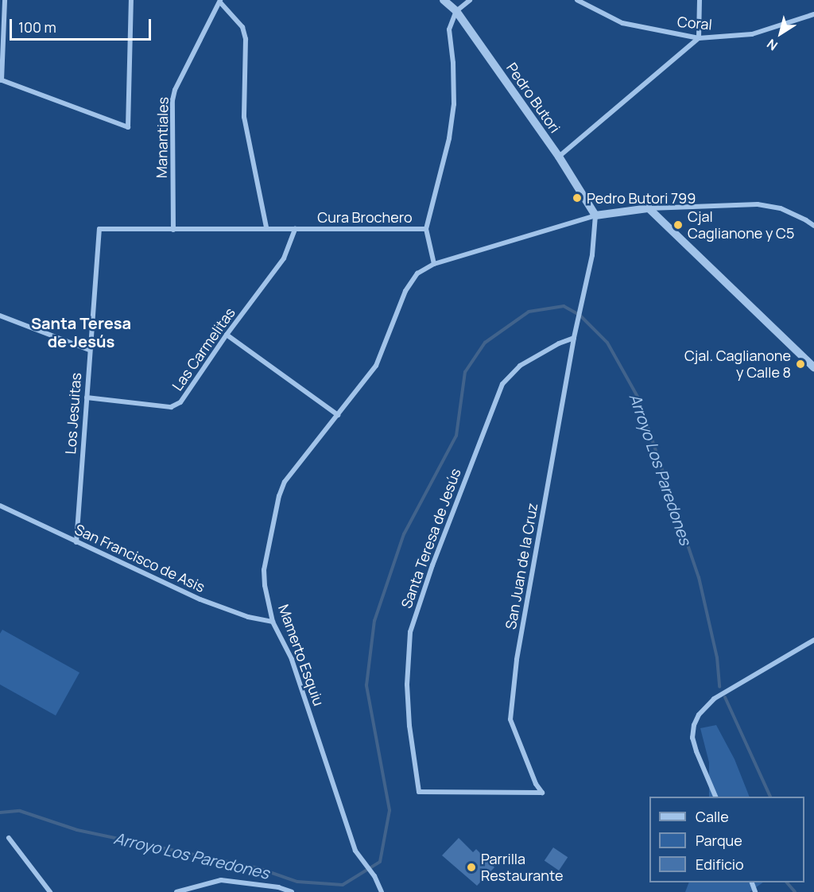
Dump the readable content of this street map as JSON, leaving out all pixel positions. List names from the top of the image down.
{
  "streets": {
    "street": [
      "Coral",
      "Pedro Butori",
      "Manantiales",
      "Cura Brochero",
      "Las Carmelitas",
      "Los Jesuitas",
      "Santa Teresa de Jesús",
      "San Francisco de Asis",
      "San Juan de la Cruz",
      "Mamerto Esquiu"
    ]
  },
  "crossings": [
    ["Pedro Butori", "San Juan de la Cruz"],
    ["Manantiales", "Cura Brochero"],
    ["Cura Brochero", "Las Carmelitas"],
    ["Cura Brochero", "Los Jesuitas"],
    ["Cura Brochero", "Mamerto Esquiu"],
    ["Las Carmelitas", "Los Jesuitas"],
    ["Los Jesuitas", "San Francisco de Asis"],
    ["Santa Teresa de Jesús", "San Juan de la Cruz"],
    ["San Francisco de Asis", "Mamerto Esquiu"]
  ],
  "districts": ["Santa Teresa de Jesús"],
  "water": ["Arroyo Los Paredones"],
  "places": [
    "Pedro Butori 799",
    "Cjal Caglianone y C5",
    "Cjal. Caglianone y Calle 8",
    "Parrilla Restaurante"
  ],
  "legend": ["Calle", "Parque", "Edificio"],
  "scale_bar": "100 m",
  "north": "bottom left"
}
